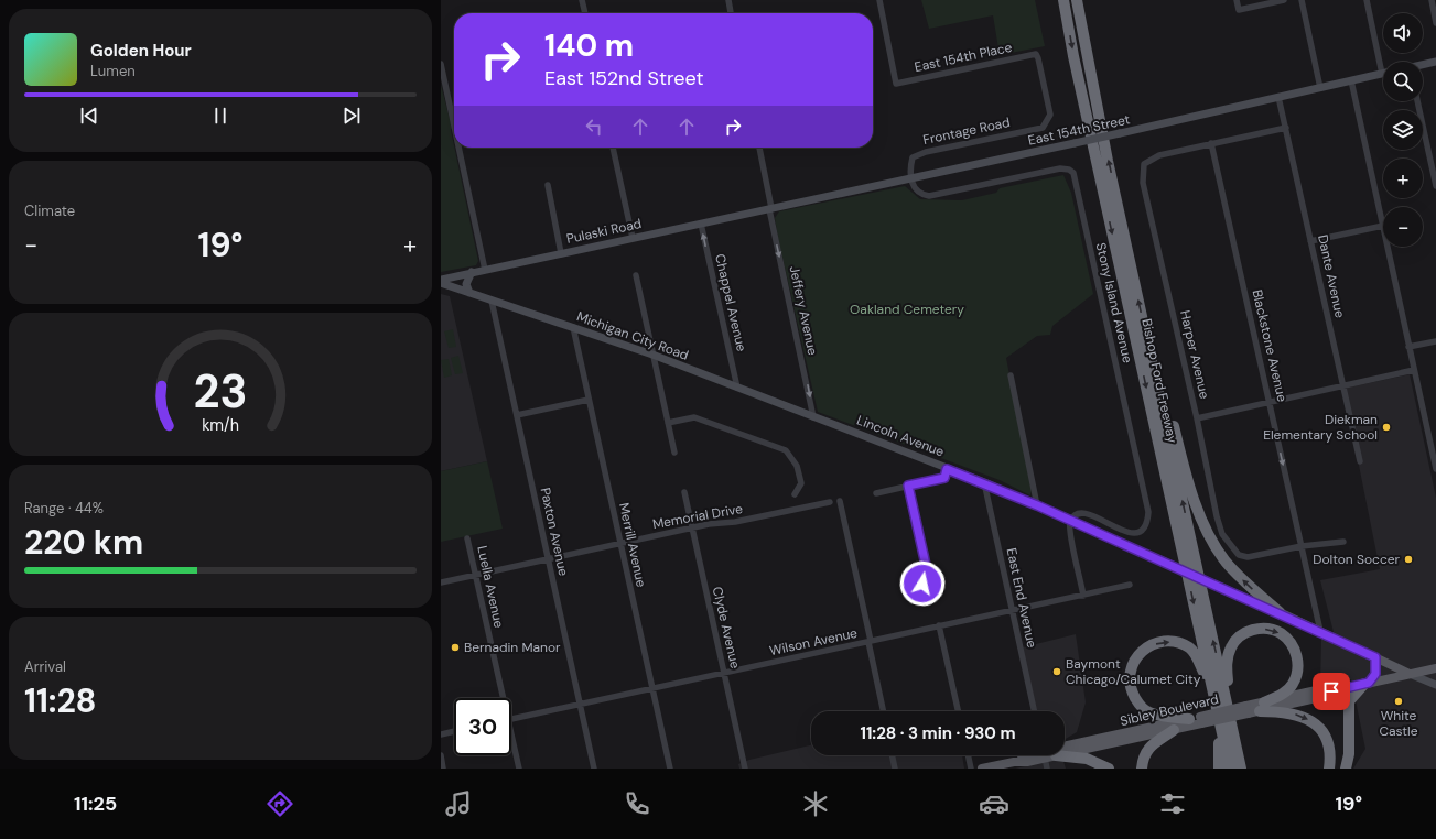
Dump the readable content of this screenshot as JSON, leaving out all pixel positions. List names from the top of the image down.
{
  "streets": {
    "highway": ["Bishop Ford Freeway"],
    "main road": ["Lincoln Avenue", "Sibley Boulevard"],
    "street": [
      "East 154th Place",
      "East 154th Street",
      "Frontage Road",
      "Pulaski Road",
      "Dante Avenue",
      "Chappel Avenue",
      "Stony Island Avenue",
      "Jeffery Avenue",
      "Michigan City Road",
      "Blackstone Avenue",
      "Harper Avenue",
      "Memorial Drive",
      "Paxton Avenue",
      "Merrill Avenue",
      "Luella Avenue",
      "East End Avenue",
      "Clyde Avenue",
      "Wilson Avenue"
    ]
  },
  "crossings": [
    ["East 154th Place", "Frontage Road"],
    ["East 154th Street", "Frontage Road"],
    ["East 154th Street", "Pulaski Road"],
    ["East 154th Street", "Dante Avenue"],
    ["East 154th Street", "Stony Island Avenue"],
    ["East 154th Street", "Jeffery Avenue"],
    ["Frontage Road", "Stony Island Avenue"],
    ["Pulaski Road", "Chappel Avenue"],
    ["Pulaski Road", "Jeffery Avenue"],
    ["Chappel Avenue", "Michigan City Road"],
    ["Stony Island Avenue", "Lincoln Avenue"],
    ["Jeffery Avenue", "Michigan City Road"],
    ["Jeffery Avenue", "Lincoln Avenue"],
    ["Michigan City Road", "Lincoln Avenue"],
    ["Michigan City Road", "Paxton Avenue"],
    ["Michigan City Road", "Merrill Avenue"],
    ["Blackstone Avenue", "Harper Avenue"],
    ["Blackstone Avenue", "Lincoln Avenue"],
    ["Lincoln Avenue", "East End Avenue"],
    ["Memorial Drive", "Paxton Avenue"],
    ["Memorial Drive", "Merrill Avenue"],
    ["Memorial Drive", "Luella Avenue"],
    ["Memorial Drive", "Clyde Avenue"],
    ["Paxton Avenue", "Wilson Avenue"],
    ["Merrill Avenue", "Wilson Avenue"],
    ["East End Avenue", "Wilson Avenue"],
    ["Clyde Avenue", "Wilson Avenue"]
  ],
  "one_way": ["Chappel Avenue", "Jeffery Avenue"],
  "parks": ["Oakland Cemetery"],
  "places": [
    "Diekman Elementary School",
    "Dolton Soccer",
    "Bernadin Manor",
    "Baymont Chicago/Calumet City",
    "White Castle"
  ],
  "page": {
    "map_buttons": ["+", "−"],
    "turn": ["140 m", "East 152nd Street"],
    "song": ["Golden Hour", "Lumen"],
    "tile": [
      "Climate",
      ["Range · 44%", "220 km"],
      ["Arrival", "11:28"]
    ],
    "heat": ["−", "19°", "+"],
    "limit": "30",
    "trip": "11:28 · 3 min · 930 m",
    "tabs": ["11:25", "19°"],
    "gauge": ["23", "km/h"]
  }
}
